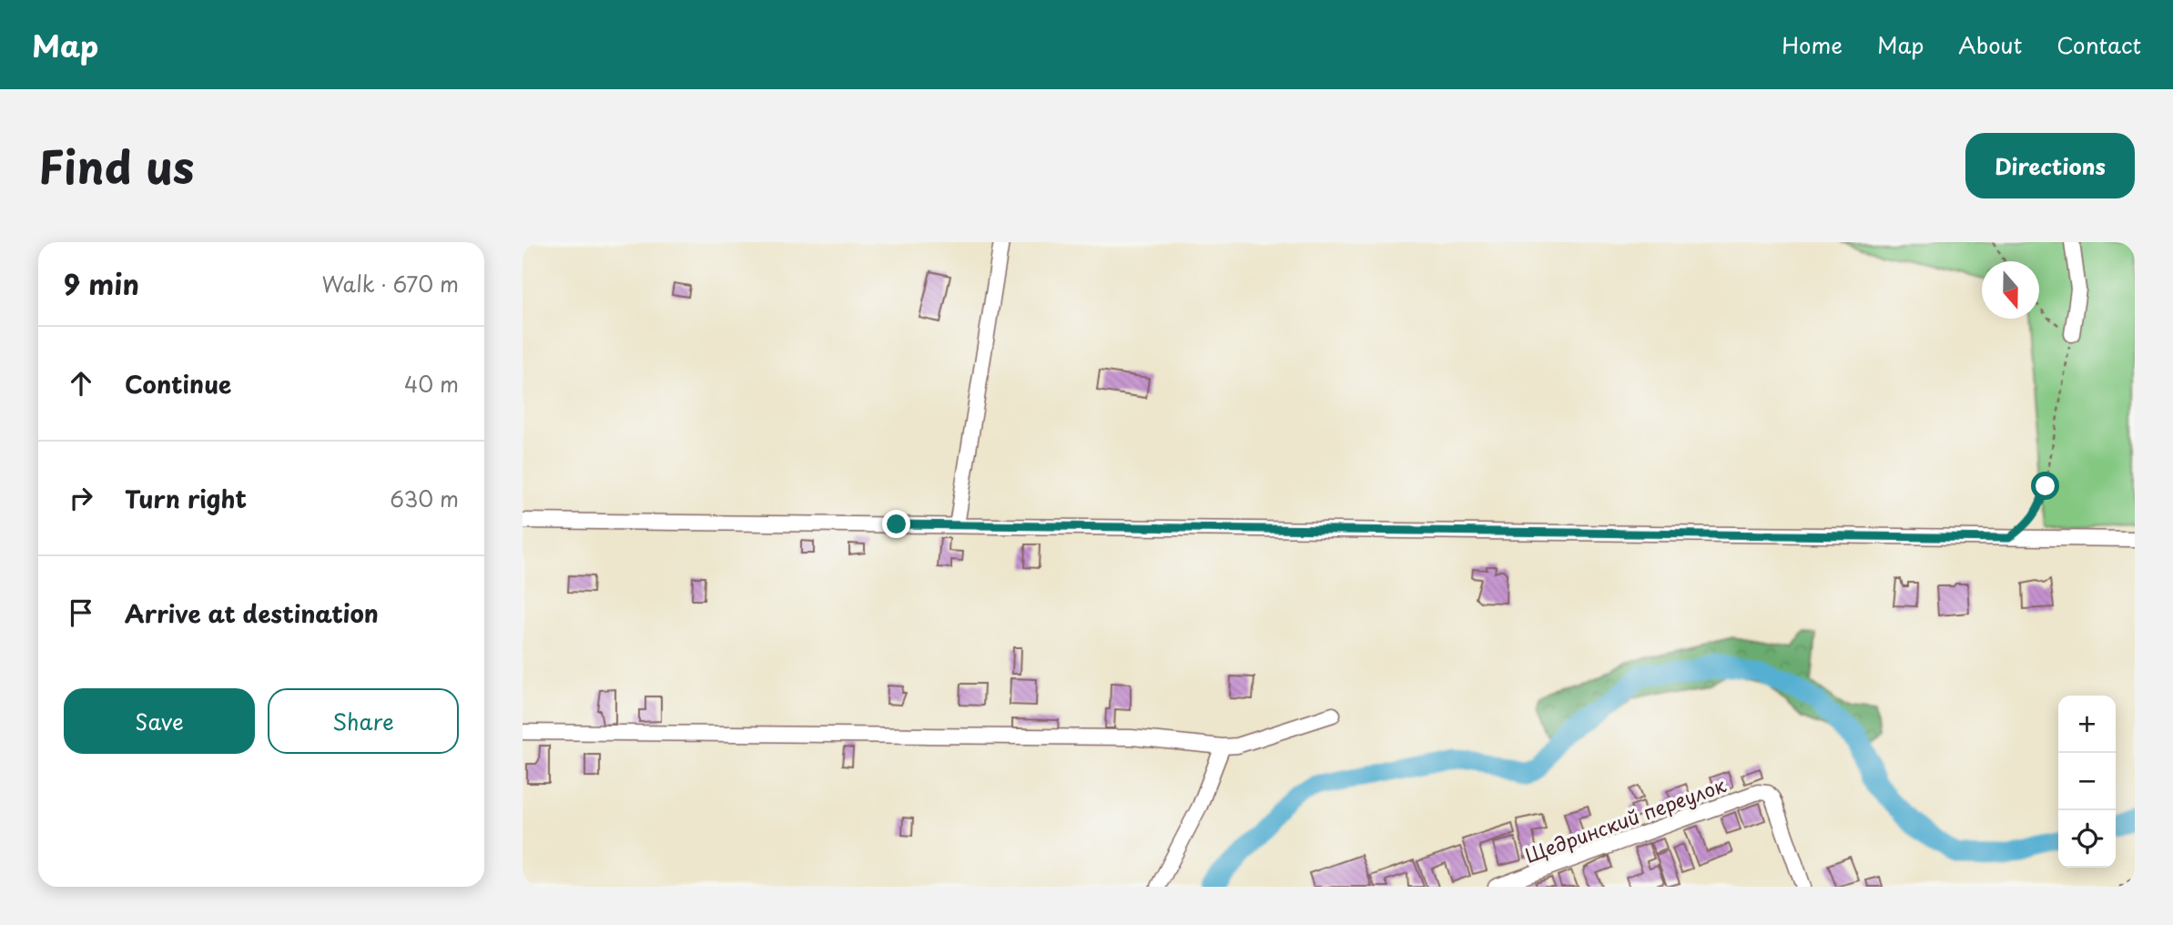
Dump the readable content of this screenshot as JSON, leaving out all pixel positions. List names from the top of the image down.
{
  "streets": {
    "street": ["Щедринский переулок"]
  },
  "north": "bottom",
  "page": {
    "header": "Map",
    "nav": [
      "Home",
      "Map",
      "About",
      "Contact"
    ],
    "title": "Find us",
    "buttons": [
      "Directions",
      ["Save", "Share"]
    ],
    "heading": ["9 min", "Walk · 670 m"],
    "list": [
      ["Continue", "40 m"],
      ["Turn right", "630 m"],
      "Arrive at destination"
    ],
    "map_buttons": ["+", "−"]
  }
}
